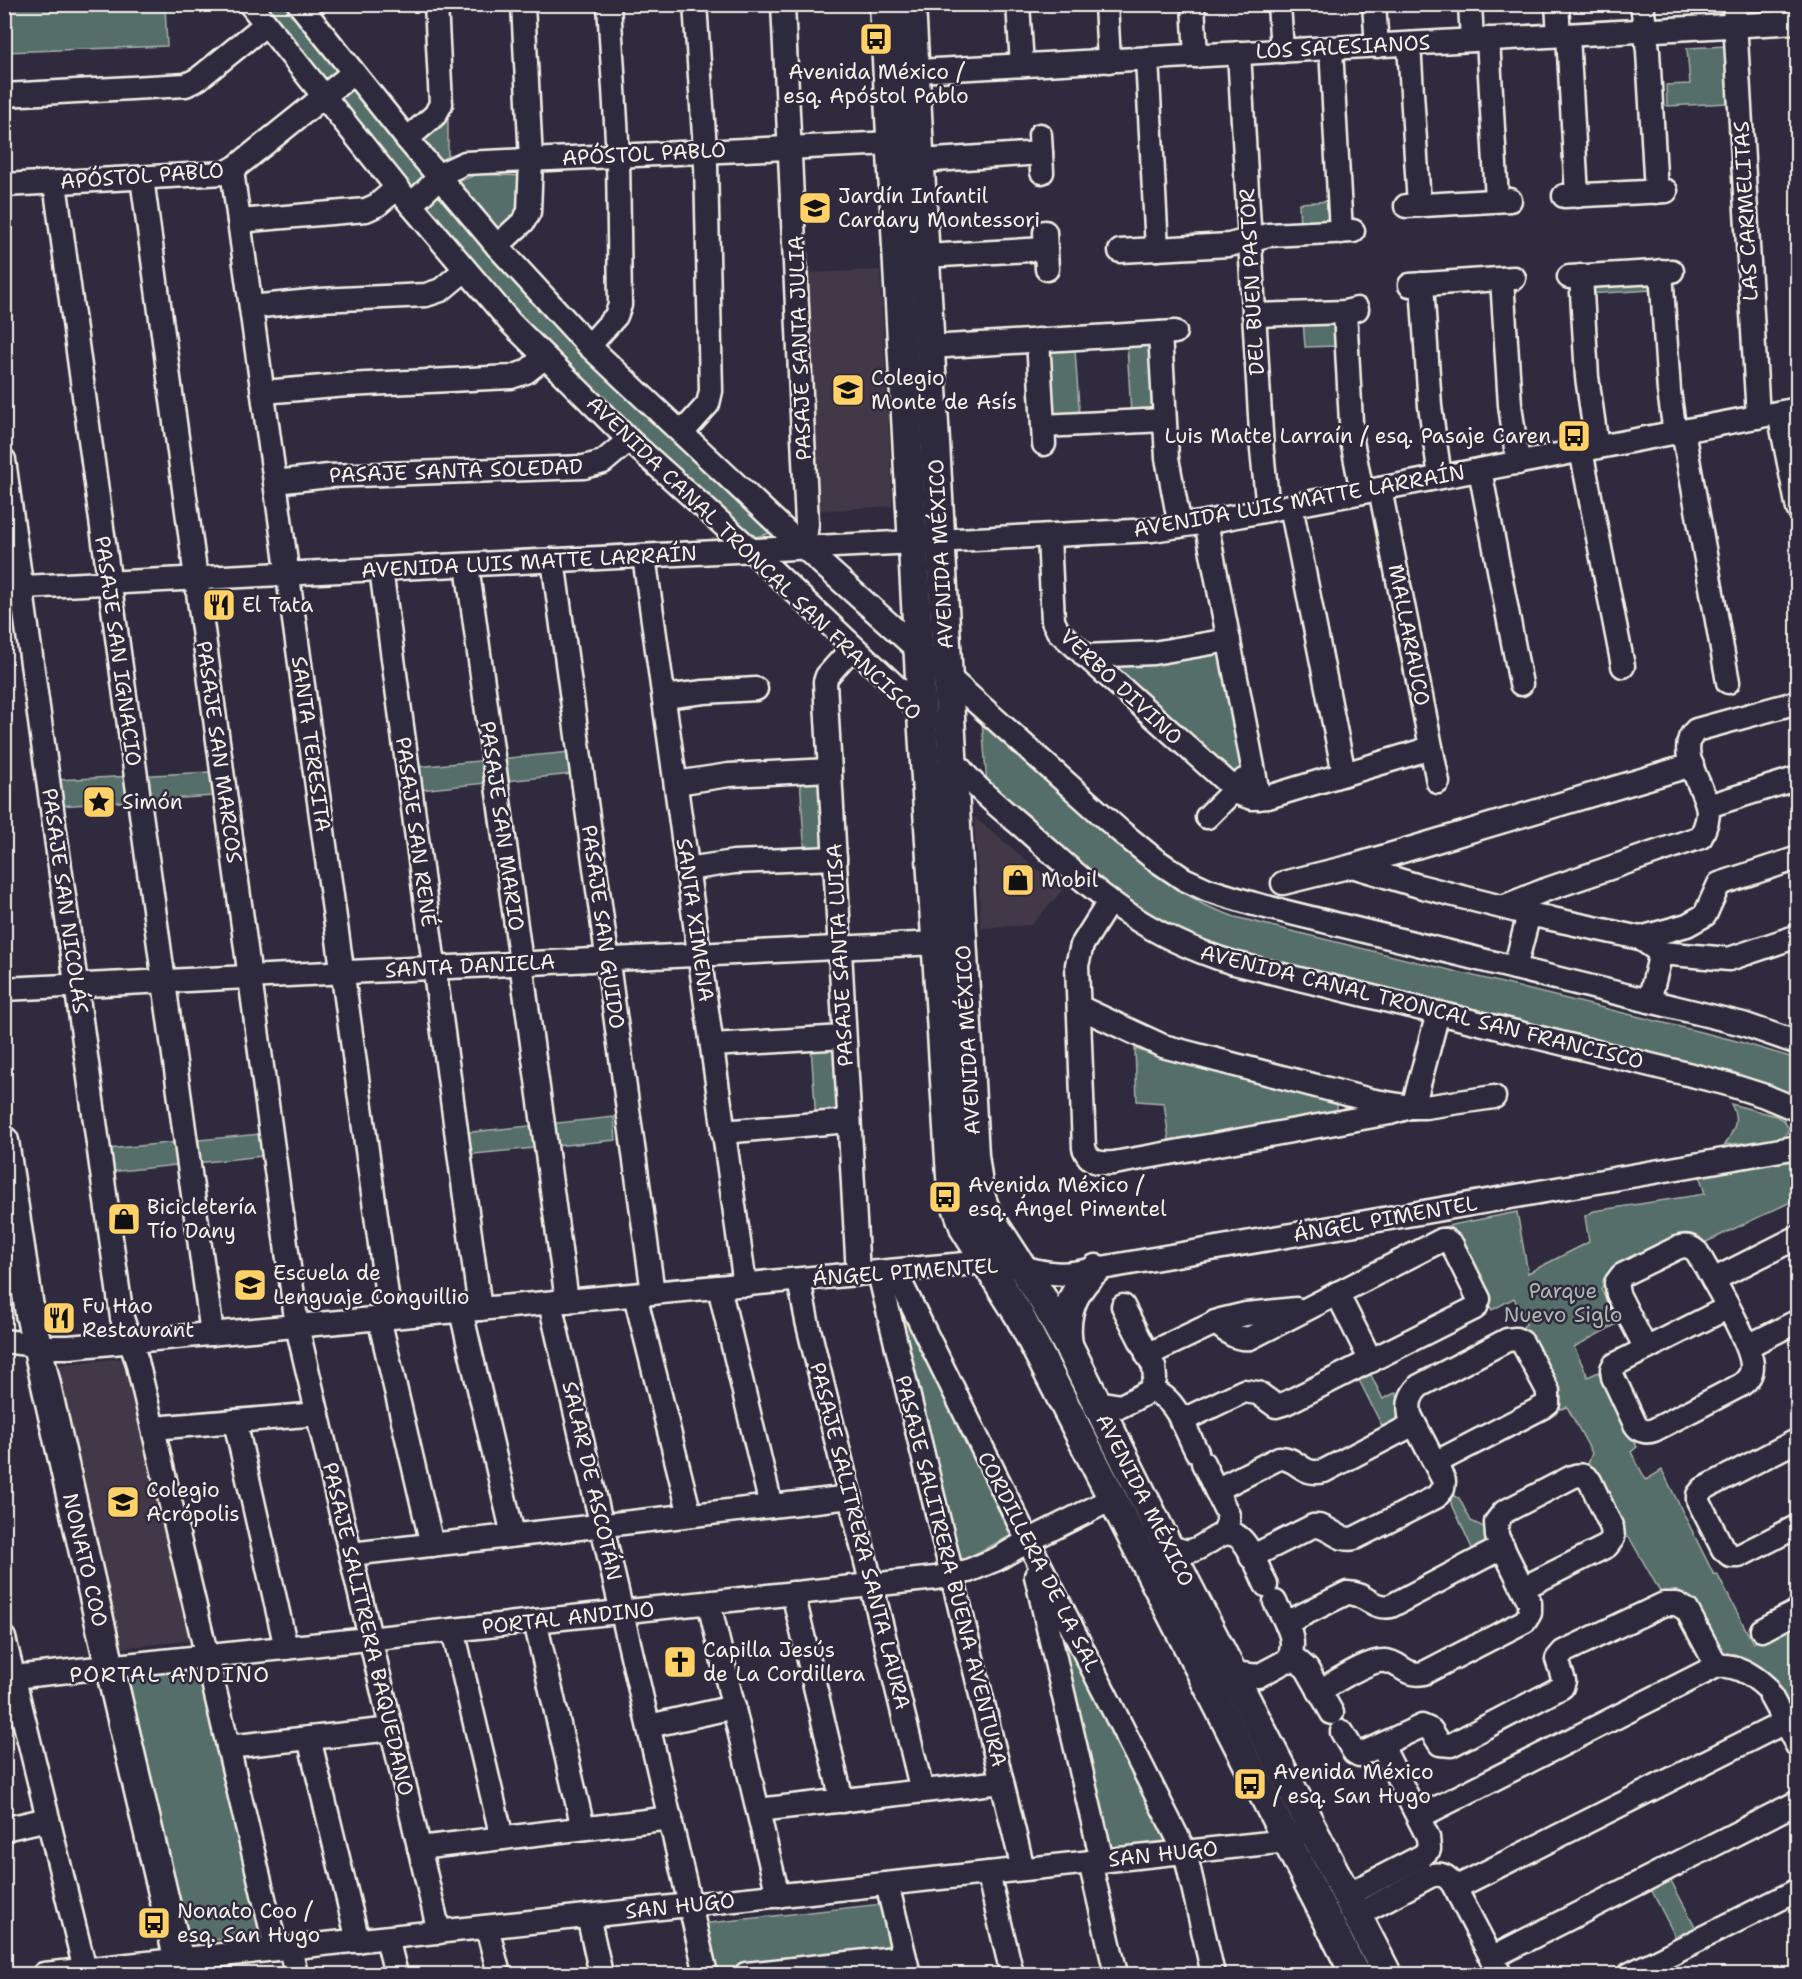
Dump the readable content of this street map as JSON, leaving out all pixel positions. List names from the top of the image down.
{
  "streets": {
    "main road": ["AVENIDA MÉXICO", "NONATO COO"],
    "street": [
      "LOS SALESIANOS",
      "APÓSTOL PABLO",
      "LAS CARMELITAS",
      "DEL BUEN PASTOR",
      "PASAJE SANTA JULIA",
      "PASAJE SANTA SOLEDAD",
      "AVENIDA LUIS MATTE LARRAÍN",
      "AVENIDA CANAL TRONCAL SAN FRANCISCO",
      "MALLARAUCO",
      "PASAJE SAN IGNACIO",
      "VERBO DIVINO",
      "SANTA TERESITA",
      "PASAJE SAN MARCOS",
      "PASAJE SAN MARIO",
      "PASAJE SAN RENÉ",
      "PASAJE SAN NICOLÁS",
      "SANTA XIMENA",
      "PASAJE SAN GUIDO",
      "PASAJE SANTA LUISA",
      "SANTA DANIELA",
      "ÁNGEL PIMENTEL",
      "SALAR DE ASCOTÁN",
      "PASAJE SALITRERA SANTA LAURA",
      "CORDILLERA DE LA SAL",
      "PASAJE SALITRERA BUENA AVENTURA",
      "PORTAL ANDINO",
      "PASAJE SALITRERA BAQUEDANO",
      "SAN HUGO"
    ]
  },
  "crossings": [
    ["LOS SALESIANOS", "LAS CARMELITAS"],
    ["LOS SALESIANOS", "DEL BUEN PASTOR"],
    ["LOS SALESIANOS", "AVENIDA MÉXICO"],
    ["APÓSTOL PABLO", "PASAJE SANTA JULIA"],
    ["APÓSTOL PABLO", "AVENIDA MÉXICO"],
    ["APÓSTOL PABLO", "AVENIDA CANAL TRONCAL SAN FRANCISCO"],
    ["APÓSTOL PABLO", "PASAJE SAN IGNACIO"],
    ["APÓSTOL PABLO", "SANTA TERESITA"],
    ["APÓSTOL PABLO", "PASAJE SAN MARCOS"],
    ["LAS CARMELITAS", "AVENIDA LUIS MATTE LARRAÍN"],
    ["DEL BUEN PASTOR", "AVENIDA LUIS MATTE LARRAÍN"],
    ["DEL BUEN PASTOR", "MALLARAUCO"],
    ["PASAJE SANTA JULIA", "AVENIDA LUIS MATTE LARRAÍN"],
    ["PASAJE SANTA JULIA", "AVENIDA CANAL TRONCAL SAN FRANCISCO"],
    ["PASAJE SANTA SOLEDAD", "AVENIDA CANAL TRONCAL SAN FRANCISCO"],
    ["PASAJE SANTA SOLEDAD", "SANTA TERESITA"],
    ["AVENIDA LUIS MATTE LARRAÍN", "AVENIDA MÉXICO"],
    ["AVENIDA LUIS MATTE LARRAÍN", "AVENIDA CANAL TRONCAL SAN FRANCISCO"],
    ["AVENIDA LUIS MATTE LARRAÍN", "MALLARAUCO"],
    ["AVENIDA LUIS MATTE LARRAÍN", "PASAJE SAN IGNACIO"],
    ["AVENIDA LUIS MATTE LARRAÍN", "VERBO DIVINO"],
    ["AVENIDA LUIS MATTE LARRAÍN", "SANTA TERESITA"],
    ["AVENIDA LUIS MATTE LARRAÍN", "PASAJE SAN MARCOS"],
    ["AVENIDA LUIS MATTE LARRAÍN", "PASAJE SAN MARIO"],
    ["AVENIDA LUIS MATTE LARRAÍN", "PASAJE SAN RENÉ"],
    ["AVENIDA LUIS MATTE LARRAÍN", "PASAJE SAN NICOLÁS"],
    ["AVENIDA LUIS MATTE LARRAÍN", "SANTA XIMENA"],
    ["AVENIDA LUIS MATTE LARRAÍN", "PASAJE SAN GUIDO"],
    ["AVENIDA MÉXICO", "AVENIDA CANAL TRONCAL SAN FRANCISCO"],
    ["AVENIDA MÉXICO", "SANTA DANIELA"],
    ["AVENIDA MÉXICO", "ÁNGEL PIMENTEL"],
    ["AVENIDA MÉXICO", "PORTAL ANDINO"],
    ["AVENIDA MÉXICO", "SAN HUGO"],
    ["AVENIDA CANAL TRONCAL SAN FRANCISCO", "PASAJE SANTA LUISA"],
    ["PASAJE SAN IGNACIO", "SANTA DANIELA"],
    ["PASAJE SAN IGNACIO", "ÁNGEL PIMENTEL"],
    ["SANTA TERESITA", "SANTA DANIELA"],
    ["SANTA TERESITA", "ÁNGEL PIMENTEL"],
    ["PASAJE SAN MARCOS", "SANTA DANIELA"],
    ["PASAJE SAN MARCOS", "ÁNGEL PIMENTEL"],
    ["PASAJE SAN MARCOS", "PASAJE SALITRERA BAQUEDANO"],
    ["PASAJE SAN MARIO", "SANTA DANIELA"],
    ["PASAJE SAN MARIO", "ÁNGEL PIMENTEL"],
    ["PASAJE SAN MARIO", "SALAR DE ASCOTÁN"],
    ["PASAJE SAN RENÉ", "SANTA DANIELA"],
    ["PASAJE SAN RENÉ", "ÁNGEL PIMENTEL"],
    ["PASAJE SAN NICOLÁS", "SANTA DANIELA"],
    ["PASAJE SAN NICOLÁS", "ÁNGEL PIMENTEL"],
    ["PASAJE SAN NICOLÁS", "PORTAL ANDINO"],
    ["PASAJE SAN NICOLÁS", "SAN HUGO"],
    ["SANTA XIMENA", "SANTA DANIELA"],
    ["SANTA XIMENA", "ÁNGEL PIMENTEL"],
    ["PASAJE SAN GUIDO", "SANTA DANIELA"],
    ["PASAJE SAN GUIDO", "ÁNGEL PIMENTEL"],
    ["PASAJE SANTA LUISA", "SANTA DANIELA"],
    ["PASAJE SANTA LUISA", "ÁNGEL PIMENTEL"],
    ["PASAJE SANTA LUISA", "CORDILLERA DE LA SAL"],
    ["PASAJE SANTA LUISA", "PASAJE SALITRERA BUENA AVENTURA"],
    ["ÁNGEL PIMENTEL", "SALAR DE ASCOTÁN"],
    ["ÁNGEL PIMENTEL", "PASAJE SALITRERA SANTA LAURA"],
    ["ÁNGEL PIMENTEL", "NONATO COO"],
    ["ÁNGEL PIMENTEL", "CORDILLERA DE LA SAL"],
    ["ÁNGEL PIMENTEL", "PASAJE SALITRERA BUENA AVENTURA"],
    ["ÁNGEL PIMENTEL", "PASAJE SALITRERA BAQUEDANO"],
    ["SALAR DE ASCOTÁN", "PORTAL ANDINO"],
    ["SALAR DE ASCOTÁN", "SAN HUGO"],
    ["PASAJE SALITRERA SANTA LAURA", "PORTAL ANDINO"],
    ["NONATO COO", "PORTAL ANDINO"],
    ["NONATO COO", "SAN HUGO"],
    ["CORDILLERA DE LA SAL", "PASAJE SALITRERA BUENA AVENTURA"],
    ["CORDILLERA DE LA SAL", "PORTAL ANDINO"],
    ["CORDILLERA DE LA SAL", "SAN HUGO"],
    ["PASAJE SALITRERA BUENA AVENTURA", "PORTAL ANDINO"],
    ["PASAJE SALITRERA BUENA AVENTURA", "SAN HUGO"],
    ["PORTAL ANDINO", "PASAJE SALITRERA BAQUEDANO"],
    ["PASAJE SALITRERA BAQUEDANO", "SAN HUGO"]
  ],
  "districts": ["PORTAL ANDINO"],
  "parks": ["Parque Nuevo Siglo"],
  "places": {
    "bus stop": [
      "Avenida México / esq. Apóstol Pablo",
      "Luis Matte Larraín / esq. Pasaje Caren",
      "Avenida México / esq. Ángel Pimentel",
      "Avenida México / esq. San Hugo",
      "Nonato Coo / esq. San Hugo"
    ],
    "school or university": [
      "Jardín Infantil Cardary Montessori",
      "Colegio Monte de Asís",
      "Escuela de Lenguaje Conguillio",
      "Colegio Acrópolis"
    ],
    "restaurant": ["El Tata", "Fu Hao Restaurant"],
    "place": ["Simón"],
    "shop": ["Mobil", "Bicicletería Tío Dany"],
    "church": ["Capilla Jesús de La Cordillera"]
  }
}
